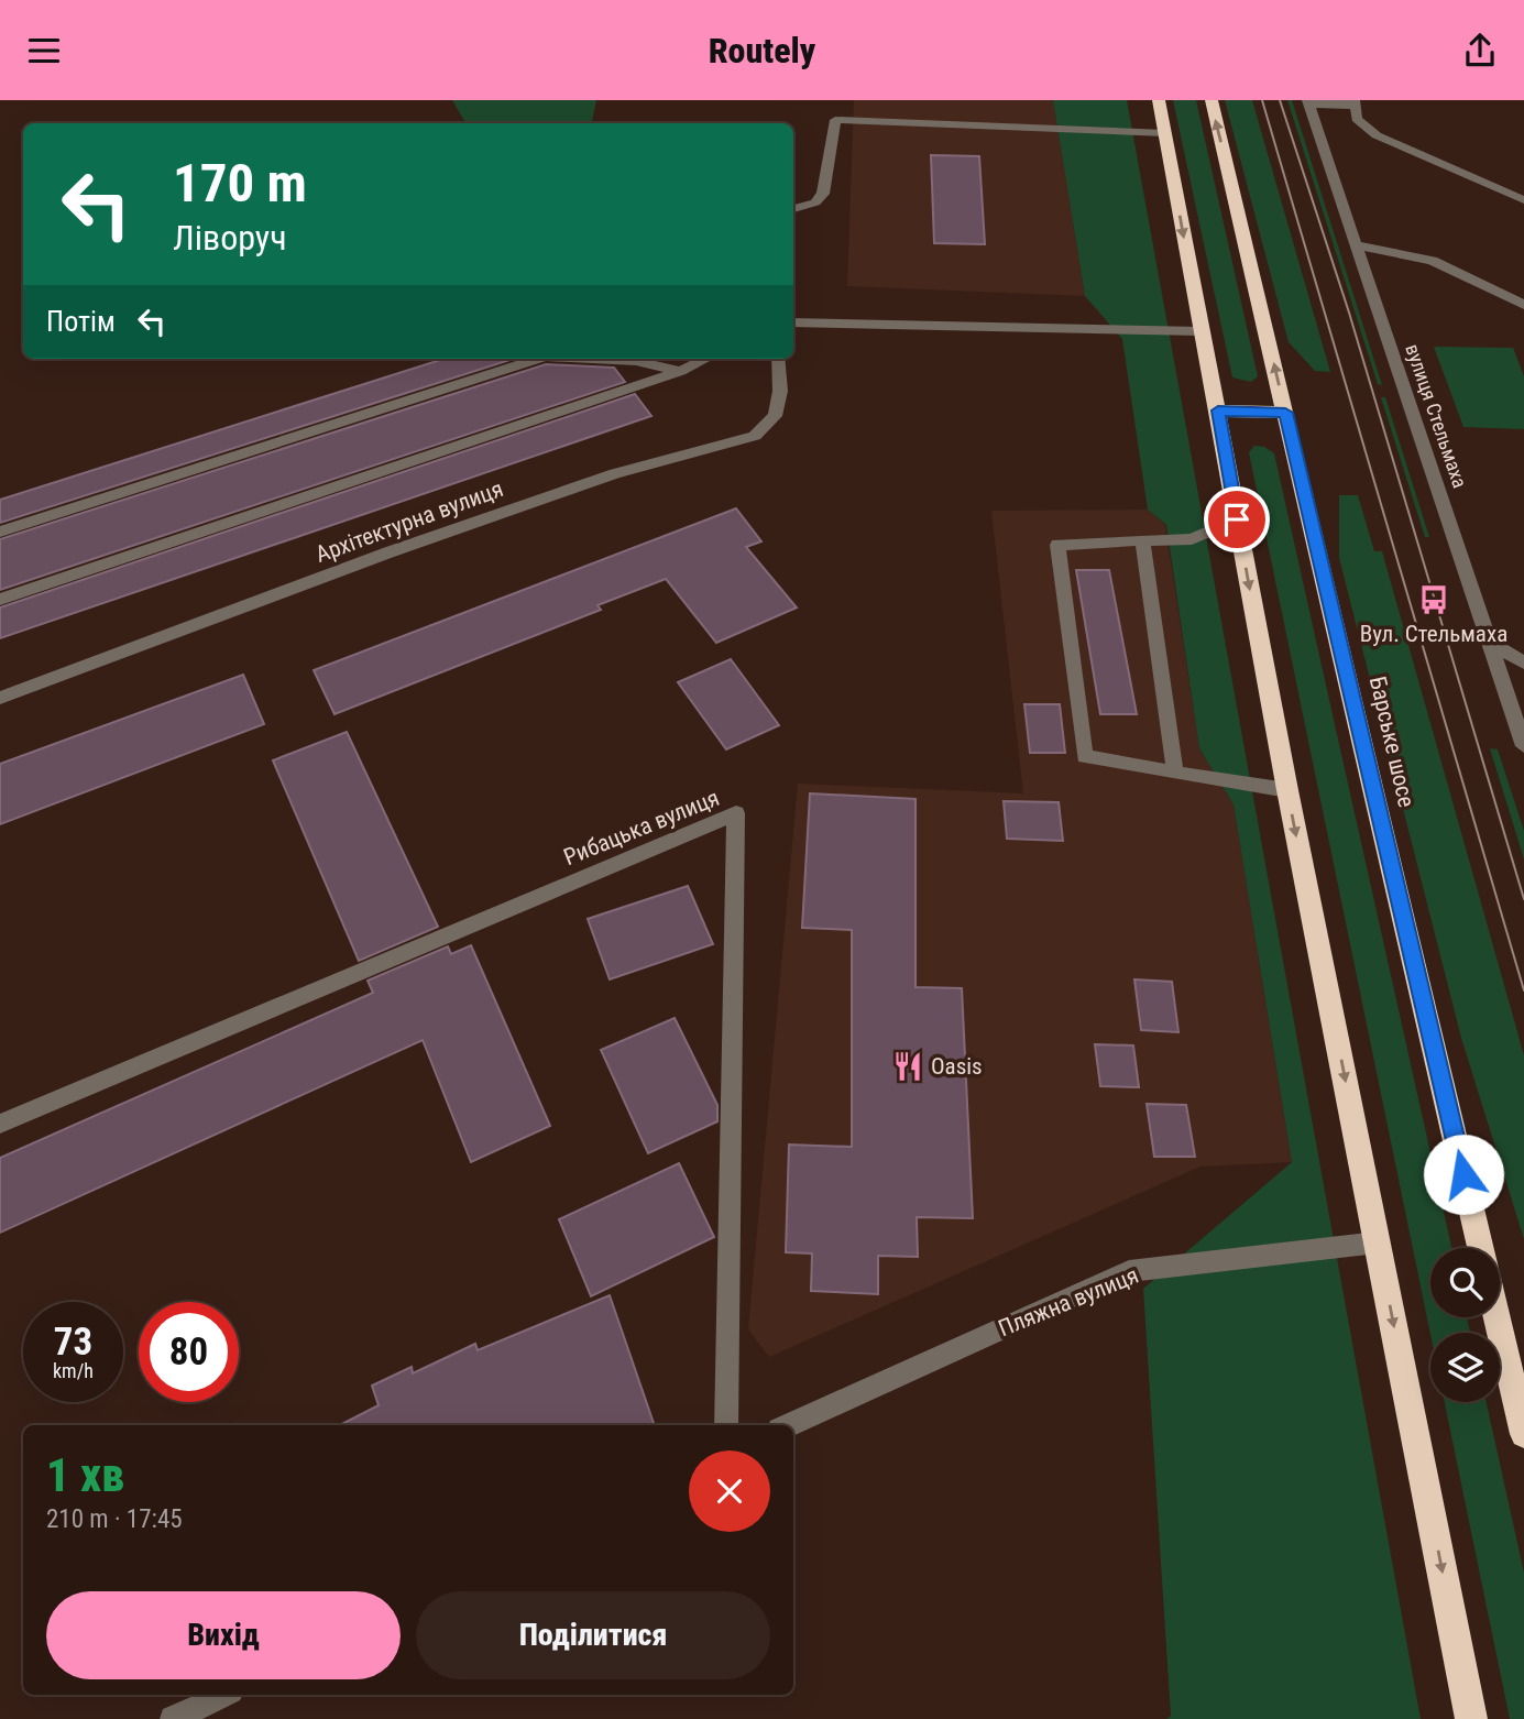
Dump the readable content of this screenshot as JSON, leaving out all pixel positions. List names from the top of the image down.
{
  "streets": {
    "highway": ["Барське шосе"],
    "street": [
      "вулиця Стельмаха",
      "Архітектурна вулиця",
      "Рибацька вулиця",
      "Пляжна вулиця"
    ]
  },
  "places": {
    "bus stop": ["Вул. Стельмаха"],
    "restaurant": ["Oasis"]
  },
  "page": {
    "header": "Routely",
    "turn": ["170 m", "Ліворуч"],
    "then": "Потім",
    "speed": "73 km/h",
    "limit": "80",
    "heading": ["1 хв", "210 m · 17:45"],
    "buttons": ["Вихід", "Поділитися"]
  }
}
